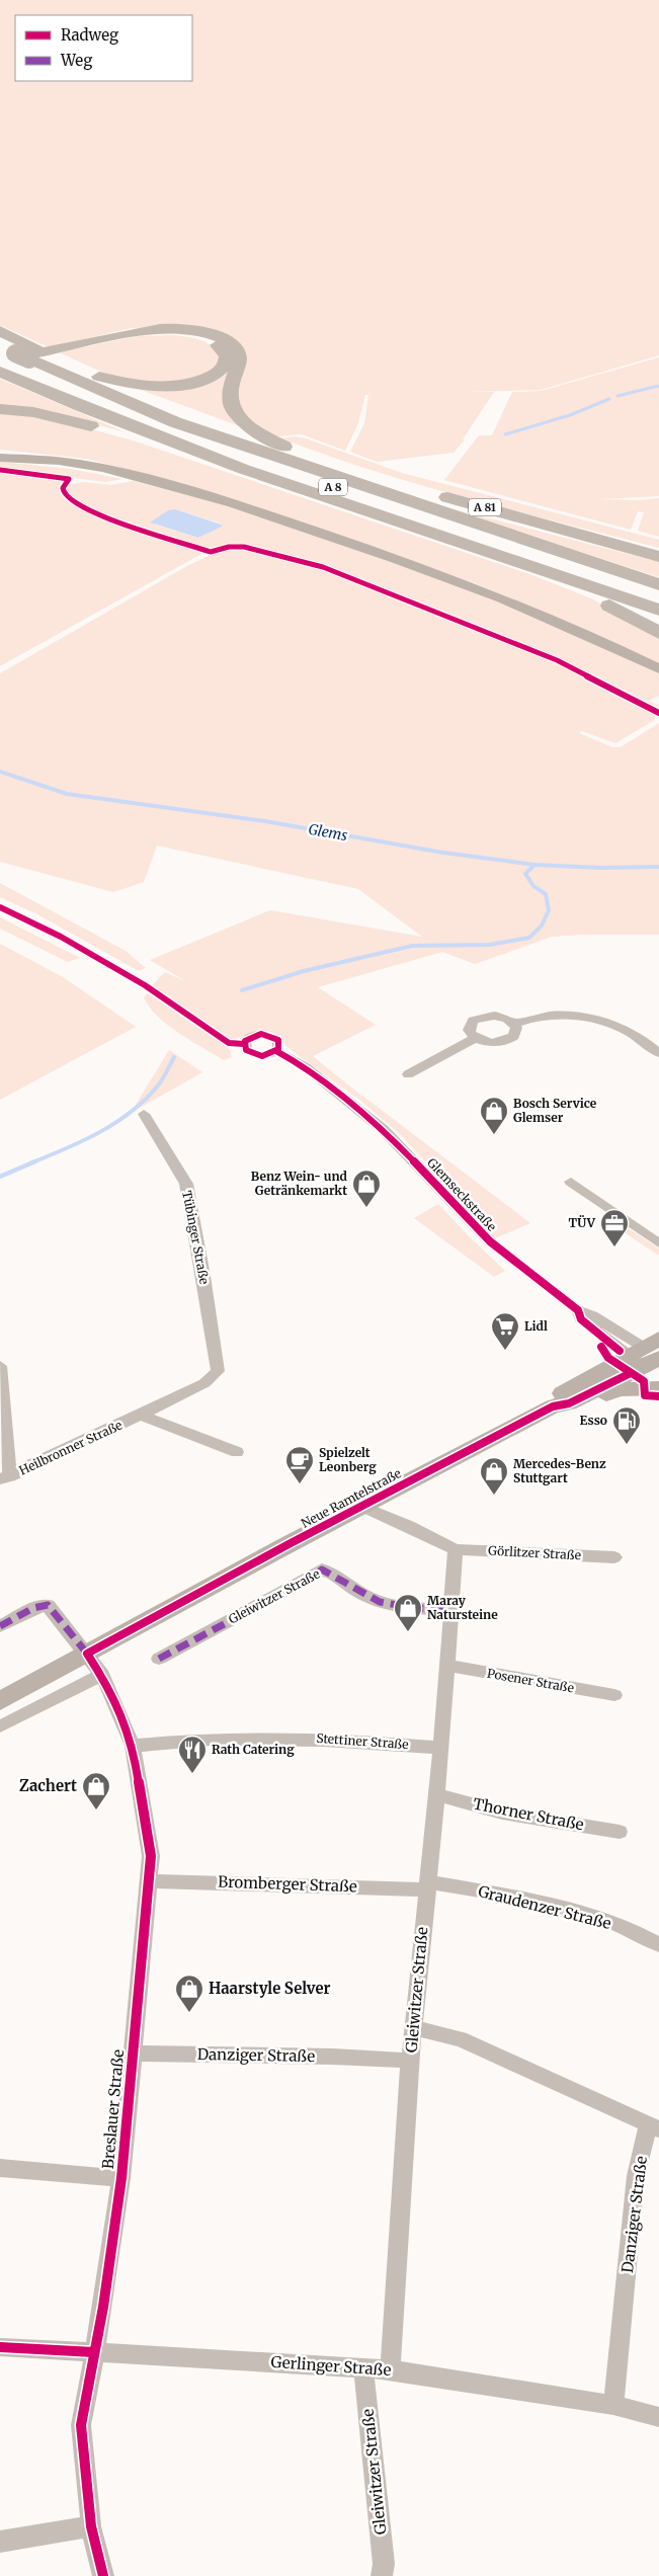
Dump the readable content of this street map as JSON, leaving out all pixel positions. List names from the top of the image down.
{
  "streets": {
    "highway": ["A 8", "A 81"],
    "main road": ["Neue Ramtelstraße"],
    "street": [
      "Glemseckstraße",
      "Tübinger Straße",
      "Heilbronner Straße",
      "Görlitzer Straße",
      "Gleiwitzer Straße",
      "Posener Straße",
      "Stettiner Straße",
      "Thorner Straße",
      "Bromberger Straße",
      "Graudenzer Straße",
      "Danziger Straße",
      "Breslauer Straße",
      "Gerlinger Straße"
    ]
  },
  "crossings": [
    ["A 8", "A 81"],
    ["Glemseckstraße", "Neue Ramtelstraße"],
    ["Tübinger Straße", "Heilbronner Straße"],
    ["Neue Ramtelstraße", "Breslauer Straße"],
    ["Görlitzer Straße", "Gleiwitzer Straße"],
    ["Gleiwitzer Straße", "Posener Straße"],
    ["Gleiwitzer Straße", "Stettiner Straße"],
    ["Gleiwitzer Straße", "Thorner Straße"],
    ["Gleiwitzer Straße", "Bromberger Straße"],
    ["Gleiwitzer Straße", "Graudenzer Straße"],
    ["Gleiwitzer Straße", "Danziger Straße"],
    ["Gleiwitzer Straße", "Gerlinger Straße"],
    ["Stettiner Straße", "Breslauer Straße"],
    ["Bromberger Straße", "Graudenzer Straße"],
    ["Bromberger Straße", "Breslauer Straße"],
    ["Danziger Straße", "Breslauer Straße"],
    ["Danziger Straße", "Gerlinger Straße"],
    ["Breslauer Straße", "Gerlinger Straße"]
  ],
  "water": ["Glems"],
  "places": {
    "shop": [
      "Bosch Service Glemser",
      "Benz Wein- und Getränkemarkt",
      "Mercedes-Benz Stuttgart",
      "Maray Natursteine",
      "Zachert",
      "Haarstyle Selver"
    ],
    "office": ["TÜV"],
    "supermarket": ["Lidl"],
    "fuel station": ["Esso"],
    "cafe": ["Spielzelt Leonberg"],
    "restaurant": ["Rath Catering"]
  },
  "legend": ["Radweg", "Weg"]
}
